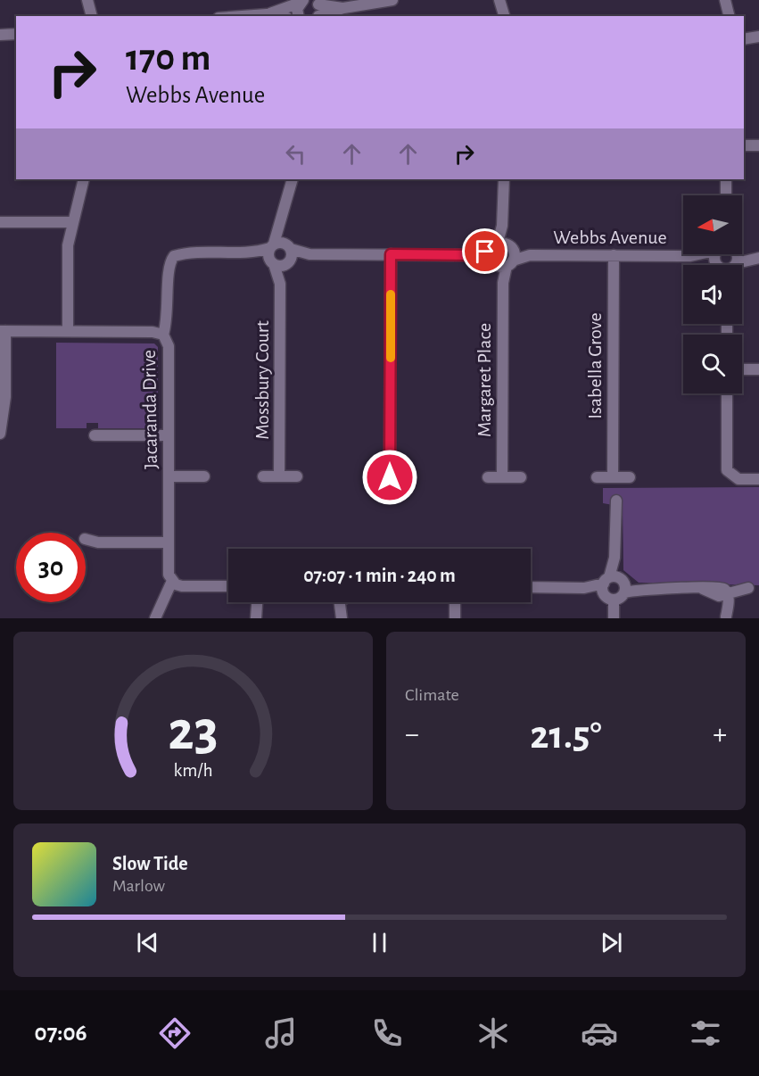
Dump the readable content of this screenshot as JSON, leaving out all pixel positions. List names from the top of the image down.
{
  "streets": {
    "street": [
      "Webbs Avenue",
      "Isabella Grove",
      "Mossbury Court",
      "Margaret Place",
      "Jacaranda Drive"
    ]
  },
  "crossings": [
    ["Webbs Avenue", "Isabella Grove"],
    ["Webbs Avenue", "Mossbury Court"],
    ["Webbs Avenue", "Margaret Place"],
    ["Webbs Avenue", "Jacaranda Drive"]
  ],
  "north": "left",
  "page": {
    "turn": ["170 m", "Webbs Avenue"],
    "limit": "30",
    "trip": "07:07 · 1 min · 240 m",
    "tile": "Climate",
    "heat": ["−", "21.5°", "+"],
    "song": ["Slow Tide", "Marlow"],
    "tabs": "07:06",
    "gauge": ["23", "km/h"]
  }
}
